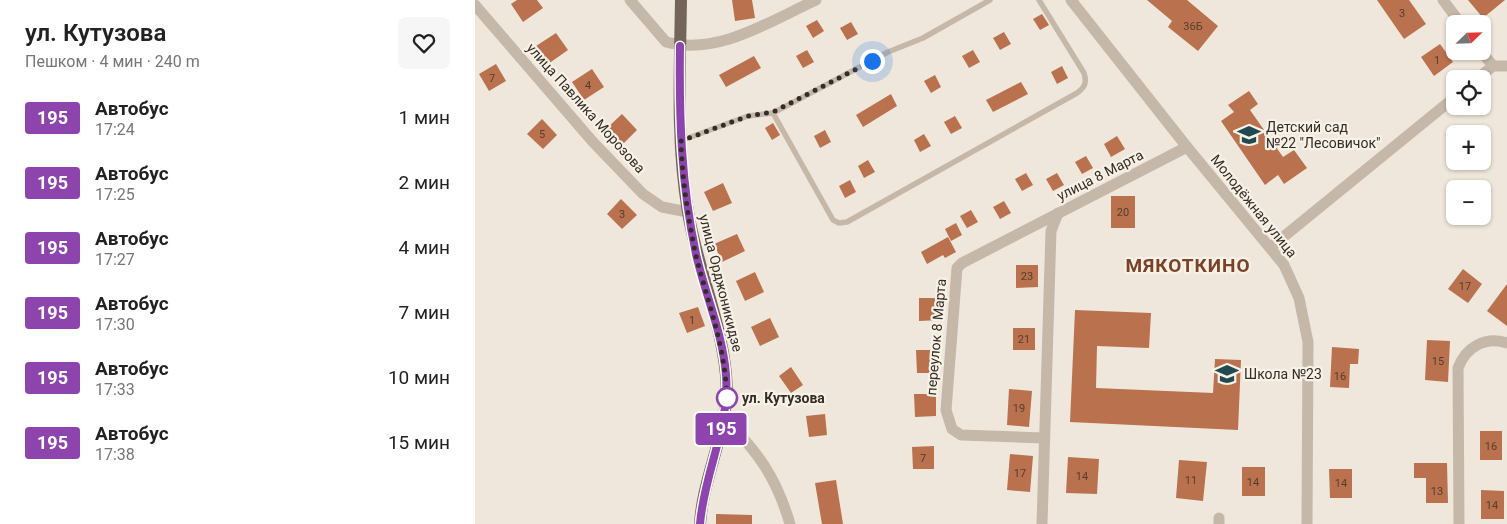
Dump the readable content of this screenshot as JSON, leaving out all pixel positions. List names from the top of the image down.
{
  "streets": {
    "main road": ["улица Орджоникидзе"],
    "street": [
      "улица Павлика Морозова",
      "улица 8 Марта",
      "Молодёжная улица",
      "переулок 8 Марта"
    ]
  },
  "crossings": [
    ["улица Павлика Морозова", "улица Орджоникидзе"],
    ["улица 8 Марта", "Молодёжная улица"],
    ["улица 8 Марта", "переулок 8 Марта"]
  ],
  "districts": ["МЯКОТКИНО"],
  "places": {
    "school or university": ["Детский сад №22 \"Лесовичок\"", "Школа №23"],
    "other": ["ул. Кутузова"]
  },
  "lines": ["bus line 195"],
  "house_numbers": [
    "3",
    "36Б",
    "1",
    "7",
    "4",
    "5",
    "20",
    "3",
    "23",
    "17",
    "1",
    "21",
    "15",
    "16",
    "19",
    "16",
    "7",
    "17",
    "14",
    "11",
    "14",
    "14",
    "13",
    "14"
  ],
  "north": "top right",
  "page": {
    "heading": ["ул. Кутузова", "Пешком · 4 мин · 240 m"],
    "on_map": "195",
    "map_buttons": ["+", "−"],
    "list": [
      {
        "mark": "195",
        "name": "Автобус",
        "note": "17:24",
        "value": "1 мин"
      },
      {
        "mark": "195",
        "name": "Автобус",
        "note": "17:25",
        "value": "2 мин"
      },
      {
        "mark": "195",
        "name": "Автобус",
        "note": "17:27",
        "value": "4 мин"
      },
      {
        "mark": "195",
        "name": "Автобус",
        "note": "17:30",
        "value": "7 мин"
      },
      {
        "mark": "195",
        "name": "Автобус",
        "note": "17:33",
        "value": "10 мин"
      },
      {
        "mark": "195",
        "name": "Автобус",
        "note": "17:38",
        "value": "15 мин"
      }
    ]
  }
}
